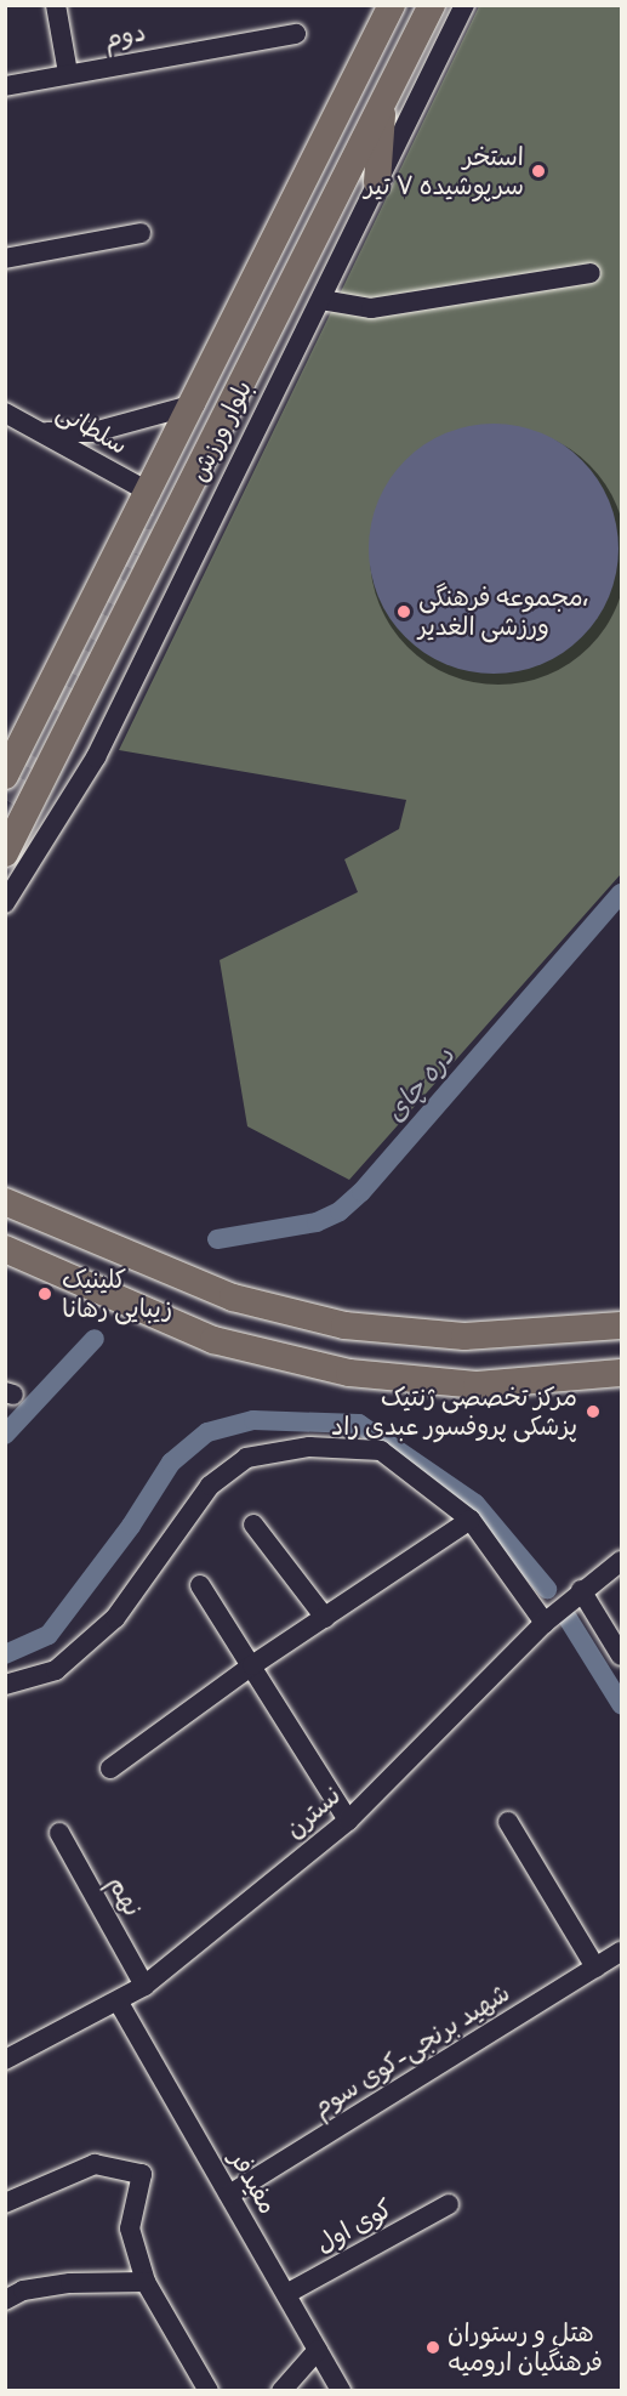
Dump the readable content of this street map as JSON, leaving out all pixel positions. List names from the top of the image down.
{
  "streets": {
    "main road": ["بلوار ورزش"],
    "street": [
      "دوم",
      "سلطانی",
      "نسترن",
      "نهم",
      "شهید برنجی-کوی سوم",
      "مفیدفر",
      "کوی اول"
    ]
  },
  "crossings": [
    ["سلطانی", "بلوار ورزش"],
    ["نسترن", "نهم"],
    ["نسترن", "مفیدفر"],
    ["شهید برنجی-کوی سوم", "مفیدفر"],
    ["مفیدفر", "کوی اول"]
  ],
  "water": ["دره چای"],
  "places": [
    "استخر سرپوشیده ۷ تیر",
    "مجموعه فرهنگی، ورزشی الغدیر",
    "کلینیک زیبایی رهانا",
    "مرکز تخصصی ژنتیک پزشکی پروفسور عبدی راد",
    "هتل و رستوران فرهنگیان ارومیه"
  ]
}
